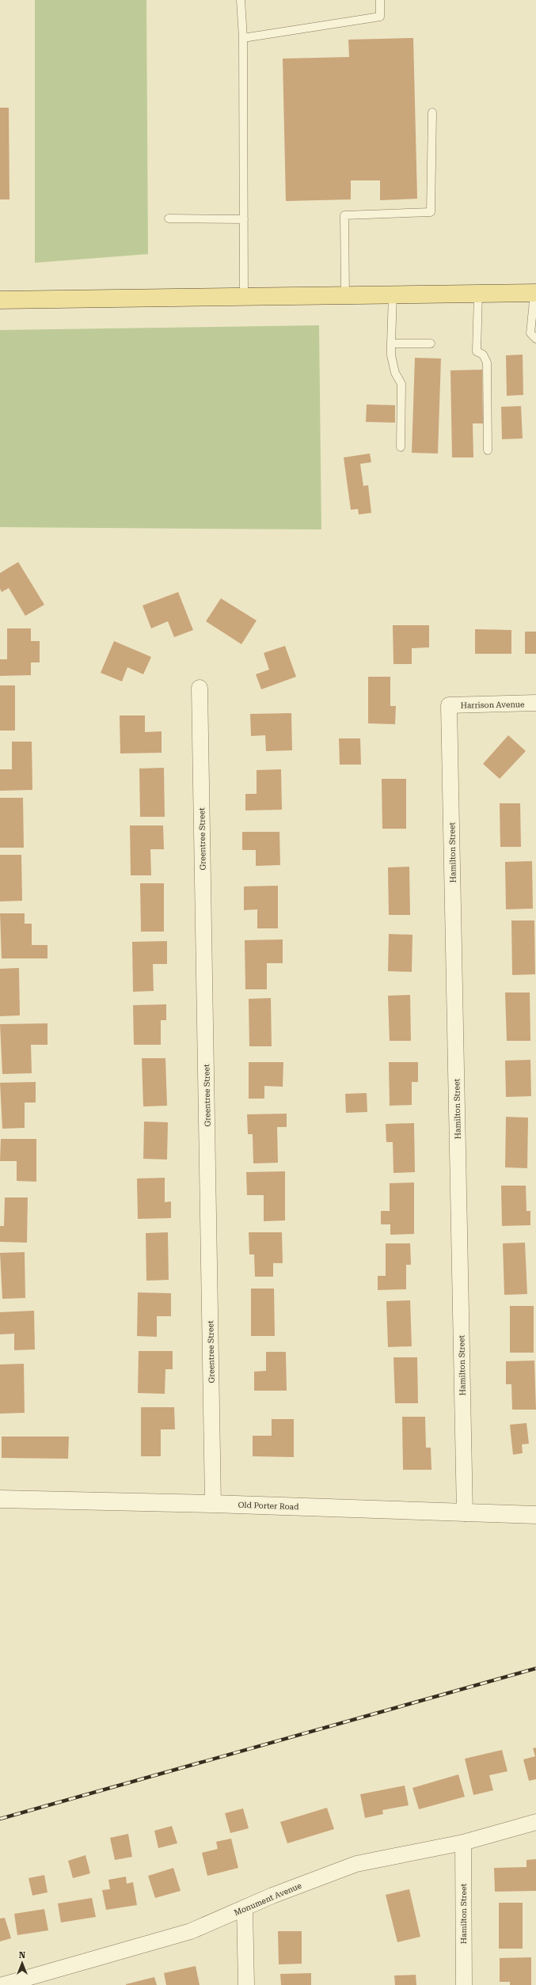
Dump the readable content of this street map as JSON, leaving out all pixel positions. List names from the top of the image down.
{
  "streets": {
    "street": [
      "Harrison Avenue",
      "Greentree Street",
      "Hamilton Street",
      "Old Porter Road",
      "Monument Avenue"
    ]
  },
  "crossings": [
    ["Harrison Avenue", "Hamilton Street"],
    ["Greentree Street", "Old Porter Road"],
    ["Hamilton Street", "Old Porter Road"],
    ["Hamilton Street", "Monument Avenue"]
  ],
  "north": "top"
}
